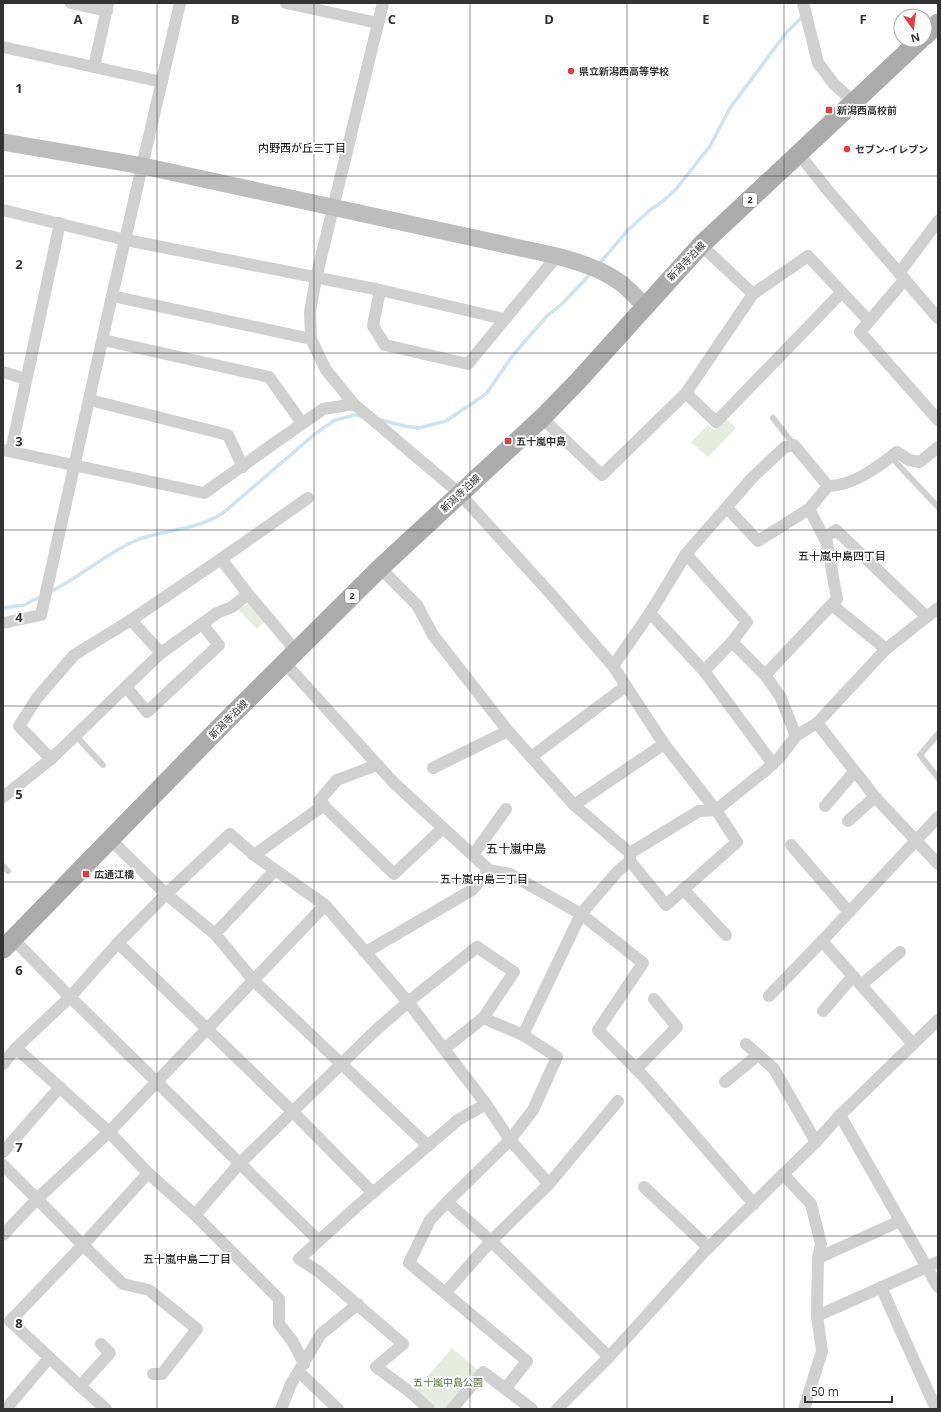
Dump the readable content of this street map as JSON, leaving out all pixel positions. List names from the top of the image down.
{
  "streets": {
    "main road": ["2", "新潟寺泊線"]
  },
  "districts": [
    "内野西が丘三丁目",
    "五十嵐中島四丁目",
    "五十嵐中島",
    "五十嵐中島三丁目",
    "五十嵐中島二丁目"
  ],
  "parks": ["五十嵐中島公園"],
  "places": {
    "other": ["県立新潟西高等学校", "セブン-イレブン"],
    "transit": ["新潟西高校前", "五十嵐中島", "広通江橋"]
  },
  "scale_bar": "50 m",
  "north": "bottom",
  "grid": {
    "columns": [
      "A",
      "B",
      "C",
      "D",
      "E",
      "F"
    ],
    "rows": [
      "1",
      "2",
      "3",
      "4",
      "5",
      "6",
      "7",
      "8"
    ]
  }
}
